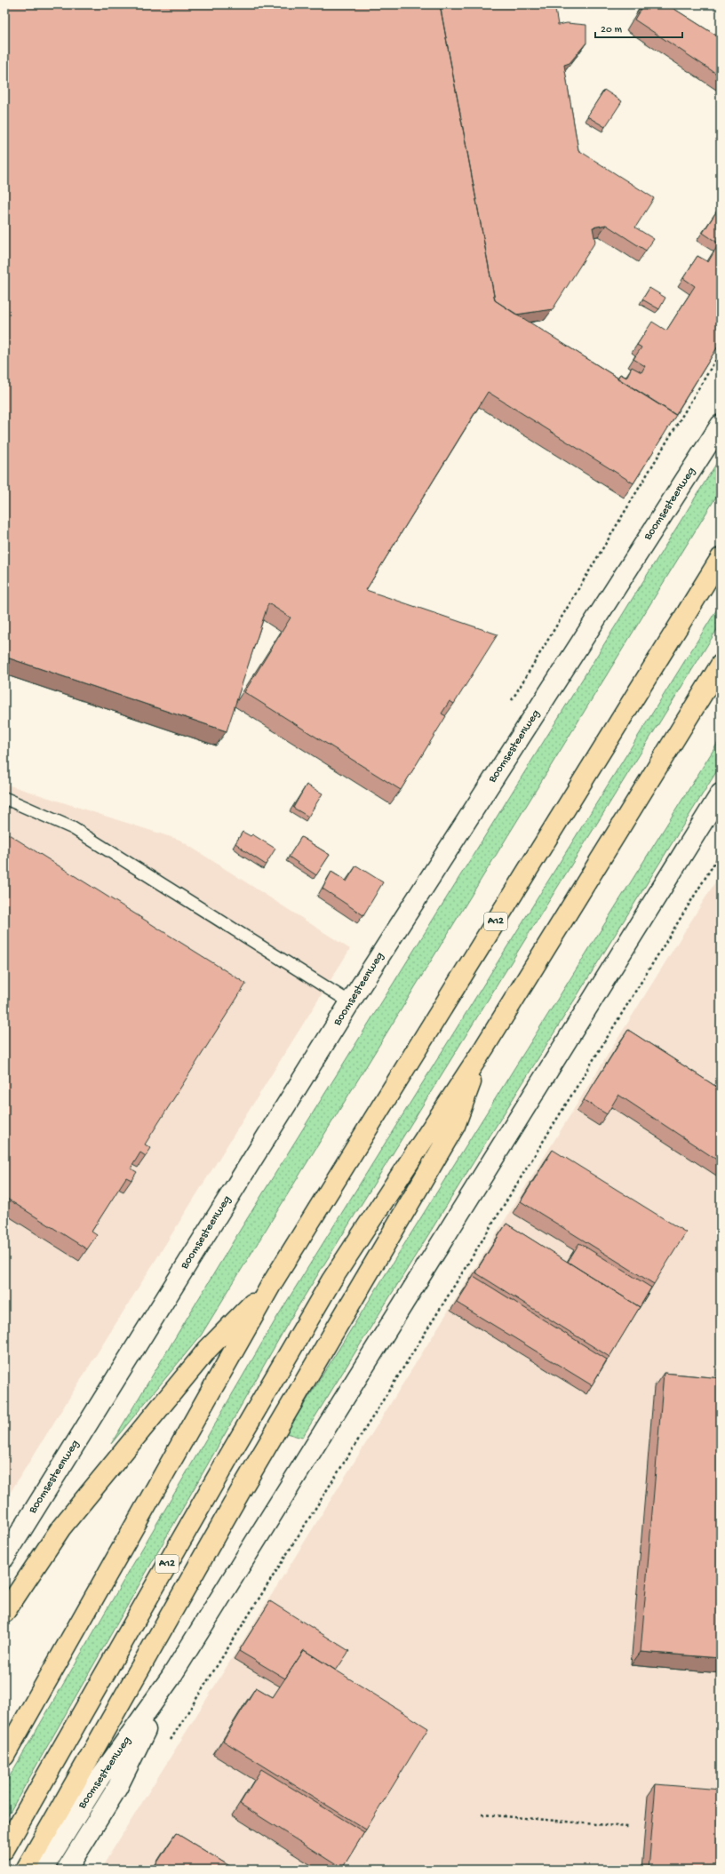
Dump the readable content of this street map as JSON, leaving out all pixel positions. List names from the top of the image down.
{
  "streets": {
    "highway": ["A12"],
    "main road": ["Boomsesteenweg"]
  },
  "scale_bar": "20 m"
}
